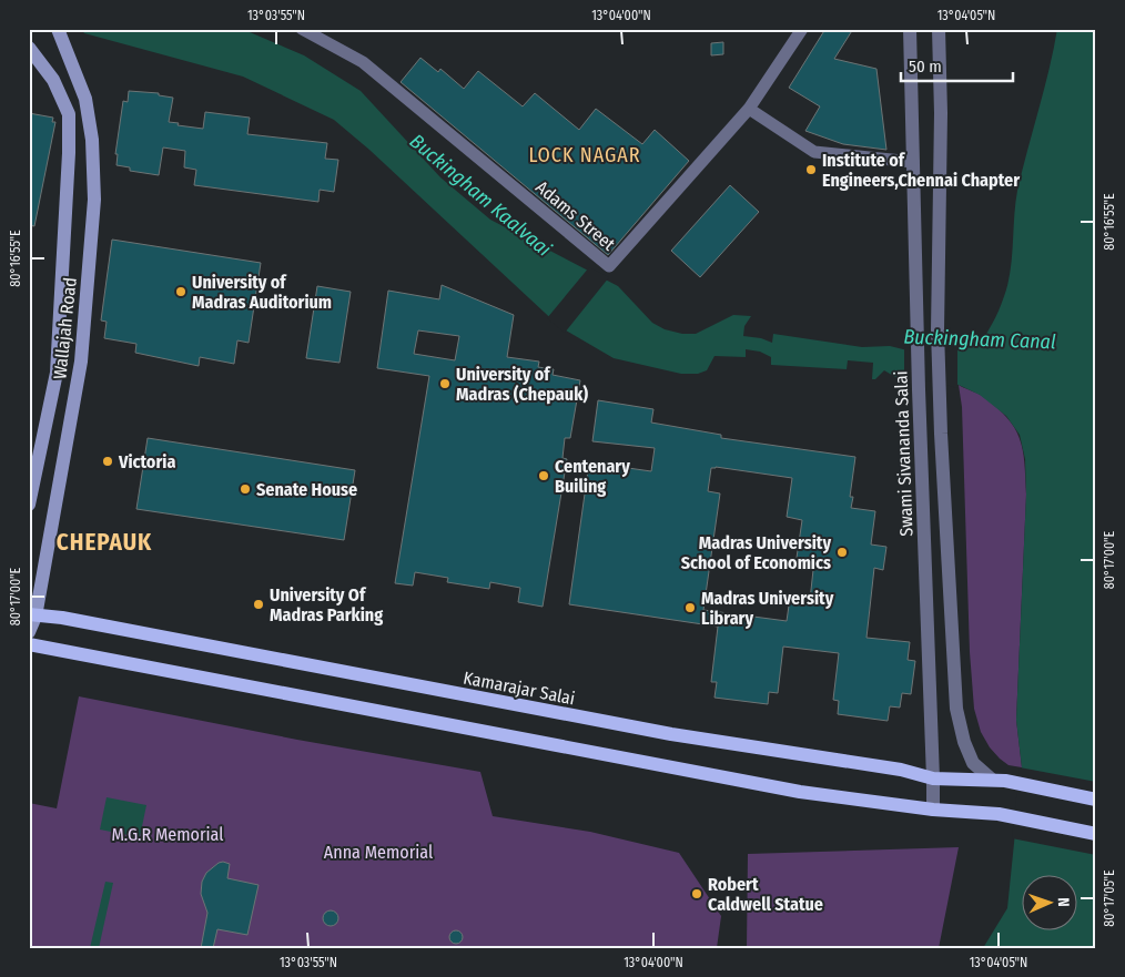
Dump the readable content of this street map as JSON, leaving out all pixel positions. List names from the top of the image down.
{
  "streets": {
    "main road": ["Wallajah Road", "Kamarajar Salai"],
    "street": ["Adams Street", "Swami Sivananda Salai"]
  },
  "crossings": [
    ["Wallajah Road", "Kamarajar Salai"],
    ["Swami Sivananda Salai", "Kamarajar Salai"]
  ],
  "districts": ["LOCK NAGAR", "CHEPAUK"],
  "water": ["Buckingham Kaalvaai", "Buckingham Canal"],
  "parks": ["M.G.R Memorial", "Anna Memorial"],
  "places": [
    "Institute of Engineers,Chennai Chapter",
    "University of Madras Auditorium",
    "University of Madras (Chepauk)",
    "Victoria",
    "Centenary Builing",
    "Senate House",
    "Madras University School of Economics",
    "University Of Madras Parking",
    "Madras University Library",
    "Robert Caldwell Statue"
  ],
  "scale_bar": "50 m",
  "north": "right",
  "coordinates": [
    "13°03'55\"N",
    "13°04'00\"N",
    "13°04'05\"N",
    "80°16'55\"E",
    "80°17'00\"E",
    "80°17'05\"E"
  ]
}
